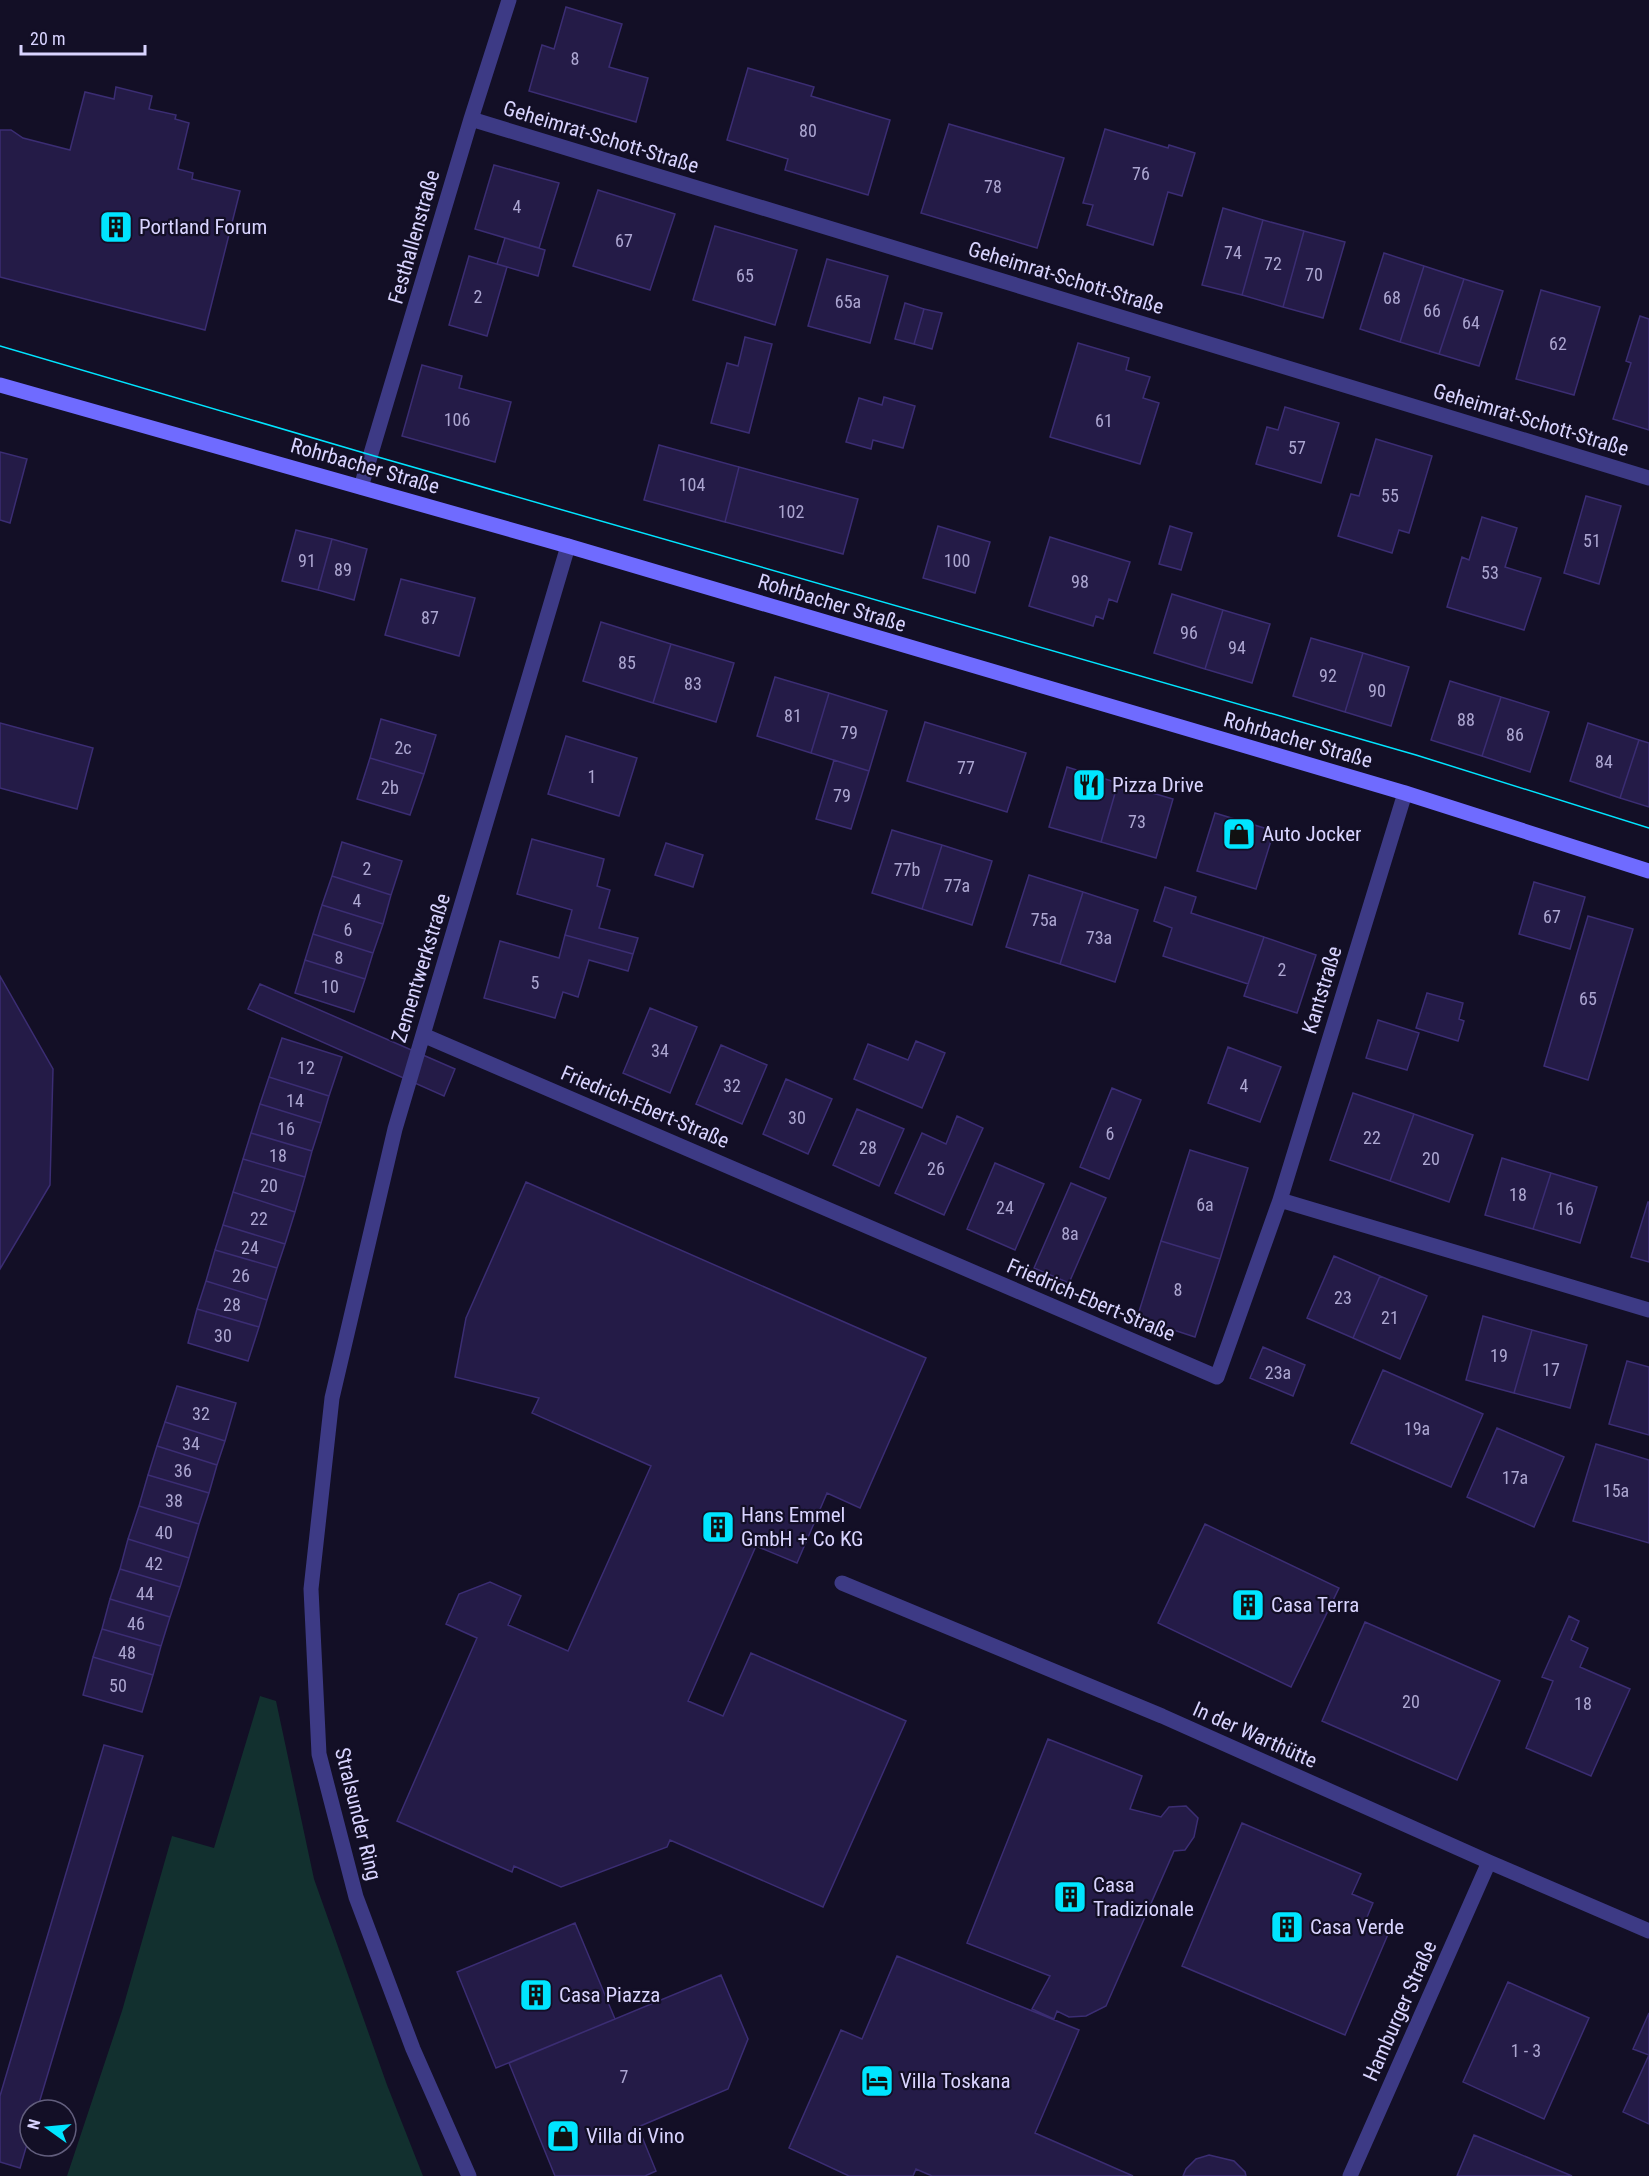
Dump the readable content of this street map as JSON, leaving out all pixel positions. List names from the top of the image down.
{
  "streets": {
    "main road": ["Rohrbacher Straße"],
    "street": [
      "Geheimrat-Schott-Straße",
      "Festhallenstraße",
      "Zementwerkstraße",
      "Kantstraße",
      "Friedrich-Ebert-Straße",
      "In der Warthütte",
      "Stralsunder Ring",
      "Hamburger Straße"
    ]
  },
  "crossings": [
    ["Geheimrat-Schott-Straße", "Festhallenstraße"],
    ["Festhallenstraße", "Rohrbacher Straße"],
    ["Rohrbacher Straße", "Zementwerkstraße"],
    ["Rohrbacher Straße", "Kantstraße"],
    ["Zementwerkstraße", "Friedrich-Ebert-Straße"],
    ["Zementwerkstraße", "Stralsunder Ring"],
    ["Kantstraße", "Friedrich-Ebert-Straße"],
    ["In der Warthütte", "Hamburger Straße"]
  ],
  "places": {
    "building": [
      "Portland Forum",
      "Hans Emmel GmbH + Co KG",
      "Casa Terra",
      "Casa Tradizionale",
      "Casa Verde",
      "Casa Piazza"
    ],
    "restaurant": ["Pizza Drive"],
    "shop": ["Auto Jocker", "Villa di Vino"],
    "hotel": ["Villa Toskana"]
  },
  "house_numbers": [
    "8",
    "80",
    "76",
    "78",
    "4",
    "67",
    "74",
    "72",
    "70",
    "65",
    "2",
    "68",
    "65a",
    "66",
    "64",
    "62",
    "106",
    "61",
    "57",
    "104",
    "55",
    "102",
    "51",
    "91",
    "100",
    "89",
    "53",
    "98",
    "87",
    "96",
    "94",
    "85",
    "92",
    "83",
    "90",
    "81",
    "88",
    "79",
    "86",
    "2c",
    "84",
    "77",
    "1",
    "2b",
    "79",
    "73",
    "2",
    "77b",
    "77a",
    "4",
    "67",
    "75a",
    "6",
    "73a",
    "8",
    "2",
    "5",
    "10",
    "65",
    "34",
    "12",
    "32",
    "4",
    "14",
    "30",
    "16",
    "6",
    "22",
    "28",
    "18",
    "20",
    "26",
    "20",
    "18",
    "6a",
    "24",
    "16",
    "22",
    "8a",
    "24",
    "26",
    "8",
    "23",
    "28",
    "21",
    "30",
    "19",
    "17",
    "23a",
    "32",
    "19a",
    "34",
    "36",
    "17a",
    "15a",
    "38",
    "40",
    "42",
    "44",
    "46",
    "48",
    "50",
    "20",
    "18",
    "1 - 3",
    "7"
  ],
  "scale_bar": "20 m",
  "north": "left"
}
